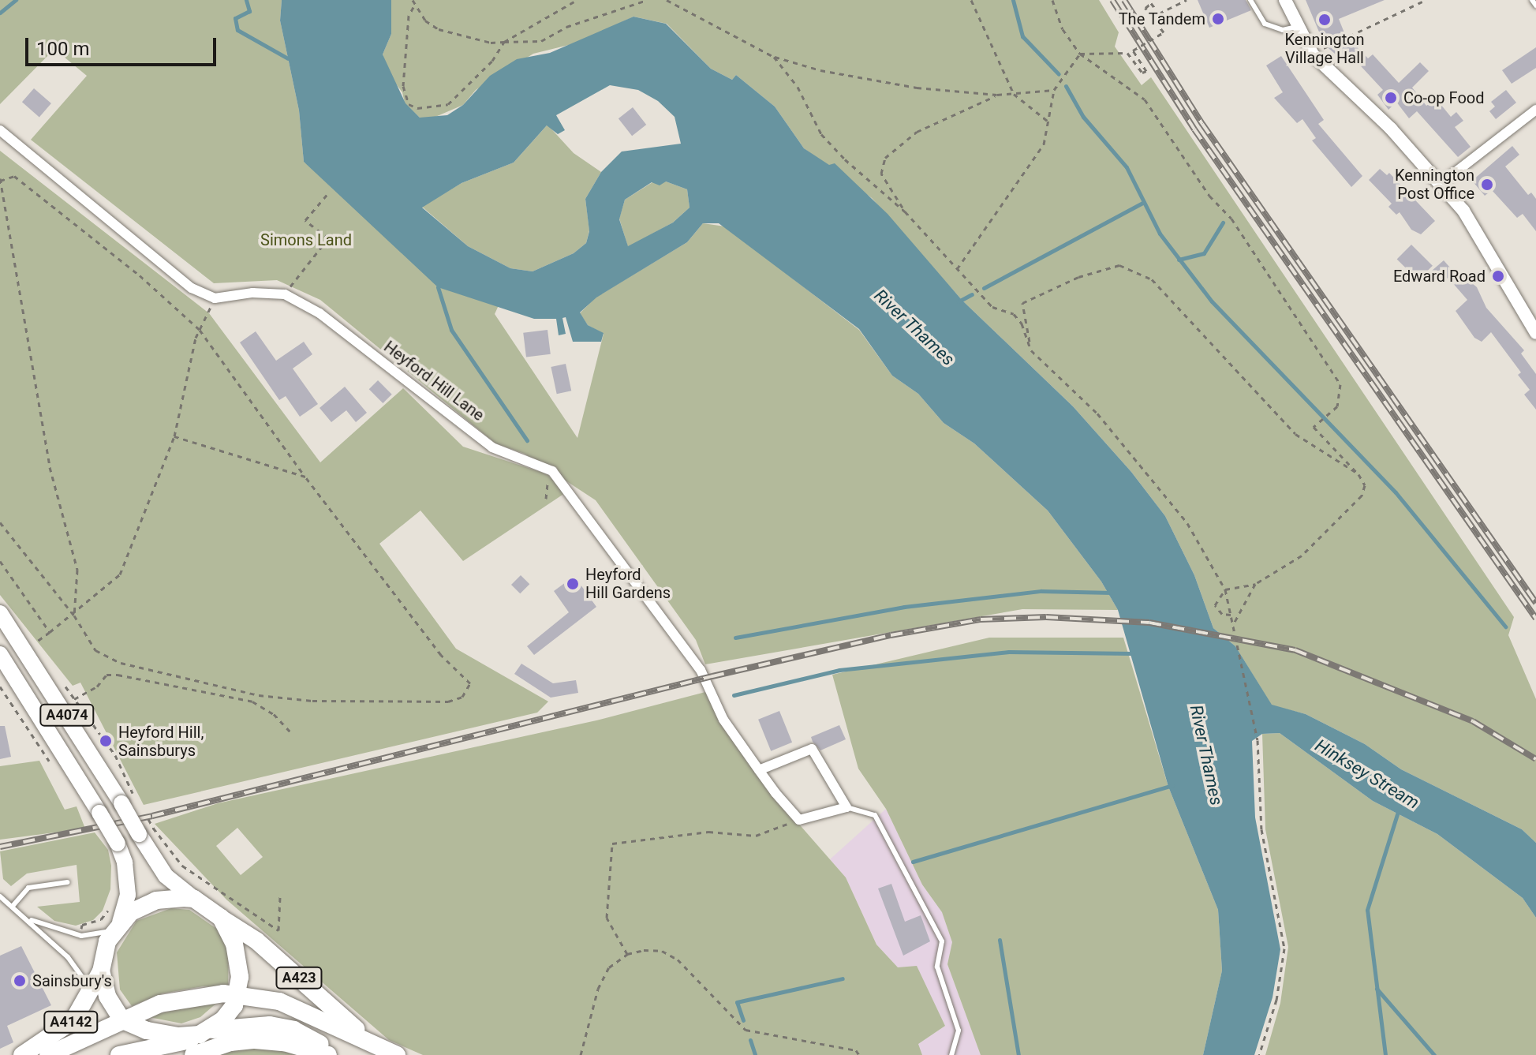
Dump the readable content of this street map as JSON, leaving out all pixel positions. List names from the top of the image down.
{
  "streets": {
    "highway": ["A423", "A4142"],
    "main road": ["A4074"],
    "street": ["Heyford Hill Lane"]
  },
  "crossings": [
    ["A423", "A4142"]
  ],
  "water": ["River Thames", "Hinksey Stream"],
  "parks": ["Simons Land"],
  "places": [
    "The Tandem",
    "Kennington Village Hall",
    "Co-op Food",
    "Kennington Post Office",
    "Edward Road",
    "Heyford Hill Gardens",
    "Heyford Hill, Sainsburys",
    "Sainsbury's"
  ],
  "scale_bar": "100 m"
}
